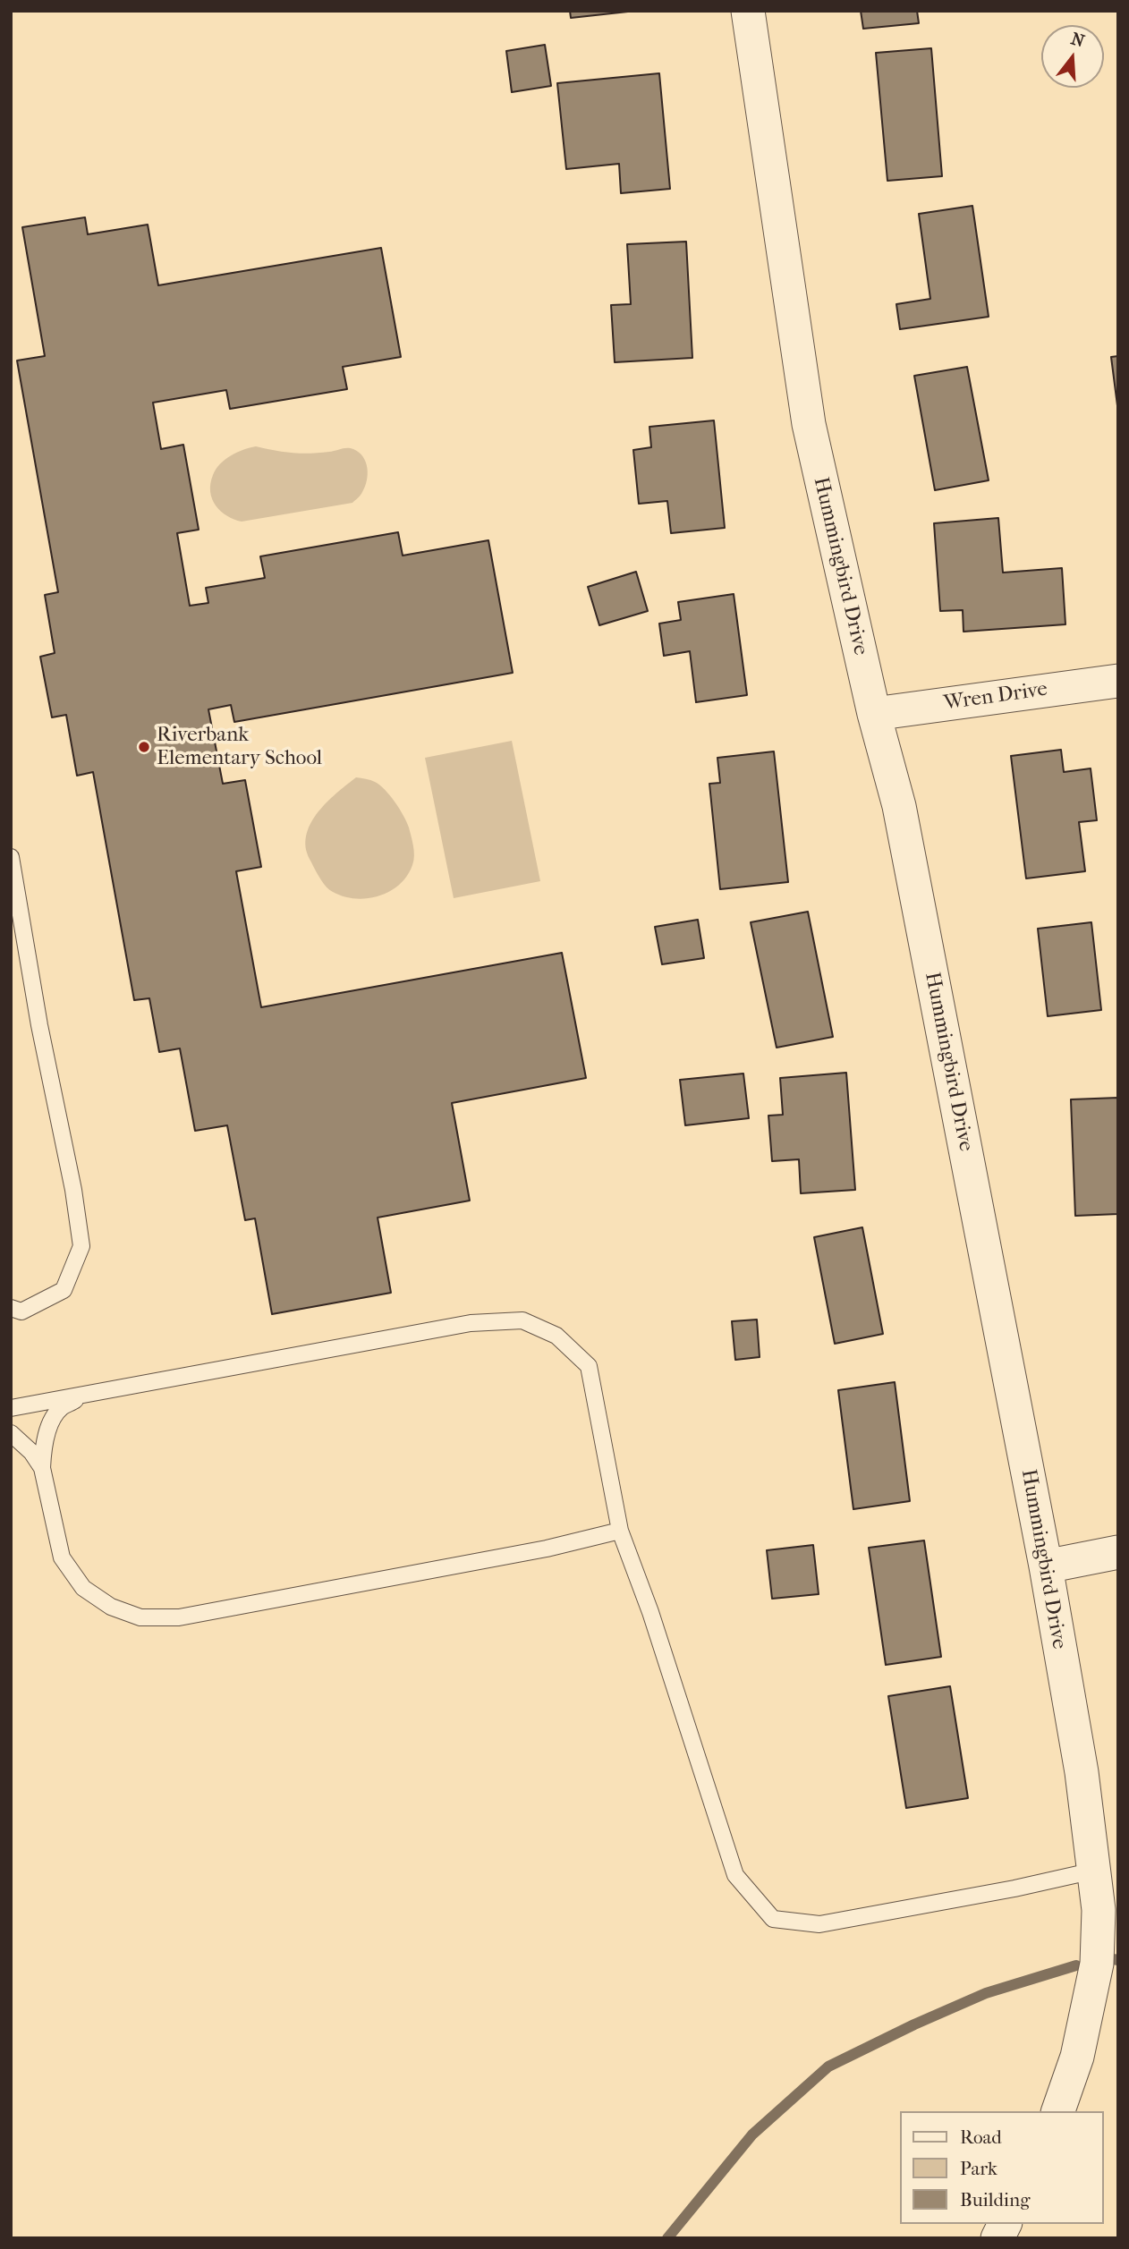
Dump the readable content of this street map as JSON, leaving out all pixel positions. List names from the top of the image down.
{
  "streets": {
    "street": ["Hummingbird Drive", "Wren Drive"]
  },
  "crossings": [
    ["Hummingbird Drive", "Wren Drive"]
  ],
  "places": ["Riverbank Elementary School"],
  "legend": ["Road", "Park", "Building"],
  "north": "top"
}
